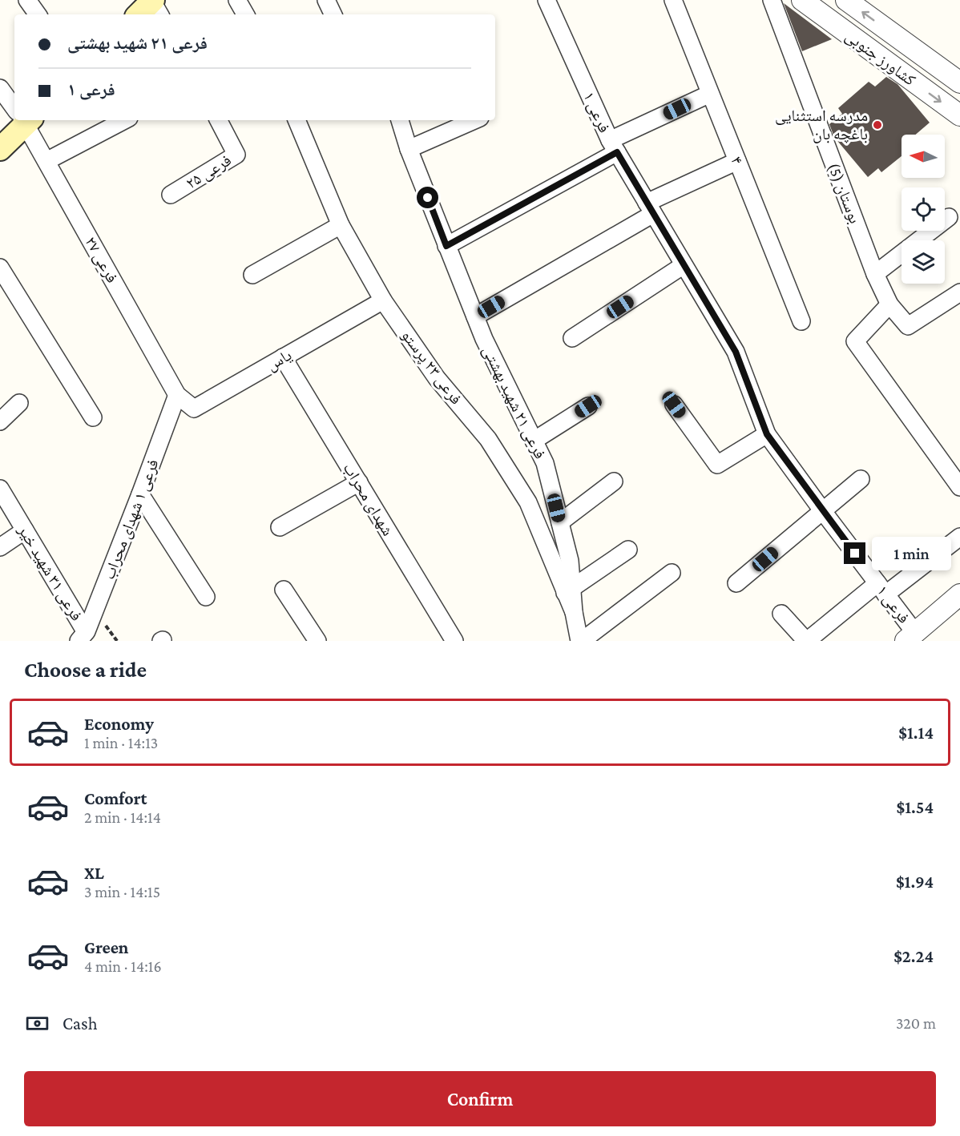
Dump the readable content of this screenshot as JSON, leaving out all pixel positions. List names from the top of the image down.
{
  "streets": {
    "street": [
      "کشاورز جنوبی",
      "فرعی ۱",
      "۴",
      "فرعی ۲۵",
      "بوستان (5)",
      "فرعی ۲۷",
      "یاس",
      "فرعی ۲۳ پرستو",
      "فرعی ۲۱ شهید بهشتی",
      "شهدای محراب",
      "فرعی ۱ شهدای محراب",
      "فرعی ۳۱ شهید خیر"
    ]
  },
  "crossings": [
    ["فرعی ۲۷", "یاس"],
    ["فرعی ۲۷", "فرعی ۱ شهدای محراب"],
    ["یاس", "فرعی ۲۳ پرستو"],
    ["یاس", "شهدای محراب"],
    ["یاس", "فرعی ۱ شهدای محراب"],
    ["فرعی ۲۳ پرستو", "فرعی ۲۱ شهید بهشتی"],
    ["فرعی ۱ شهدای محراب", "فرعی ۳۱ شهید خیر"]
  ],
  "places": ["مدرسه استثنایی باغچه بان"],
  "north": "left",
  "page": {
    "banner": ["فرعی ۲۱ شهید بهشتی", "فرعی ۱"],
    "bubble": "1 min",
    "heading": "Choose a ride",
    "list": [
      {
        "name": "Economy",
        "note": "1 min · 14:13",
        "value": "$1.14"
      },
      {
        "name": "Comfort",
        "note": "2 min · 14:14",
        "value": "$1.54"
      },
      {
        "name": "XL",
        "note": "3 min · 14:15",
        "value": "$1.94"
      },
      {
        "name": "Green",
        "note": "4 min · 14:16",
        "value": "$2.24"
      }
    ],
    "pay": ["Cash", "320 m"],
    "buttons": "Confirm"
  }
}
